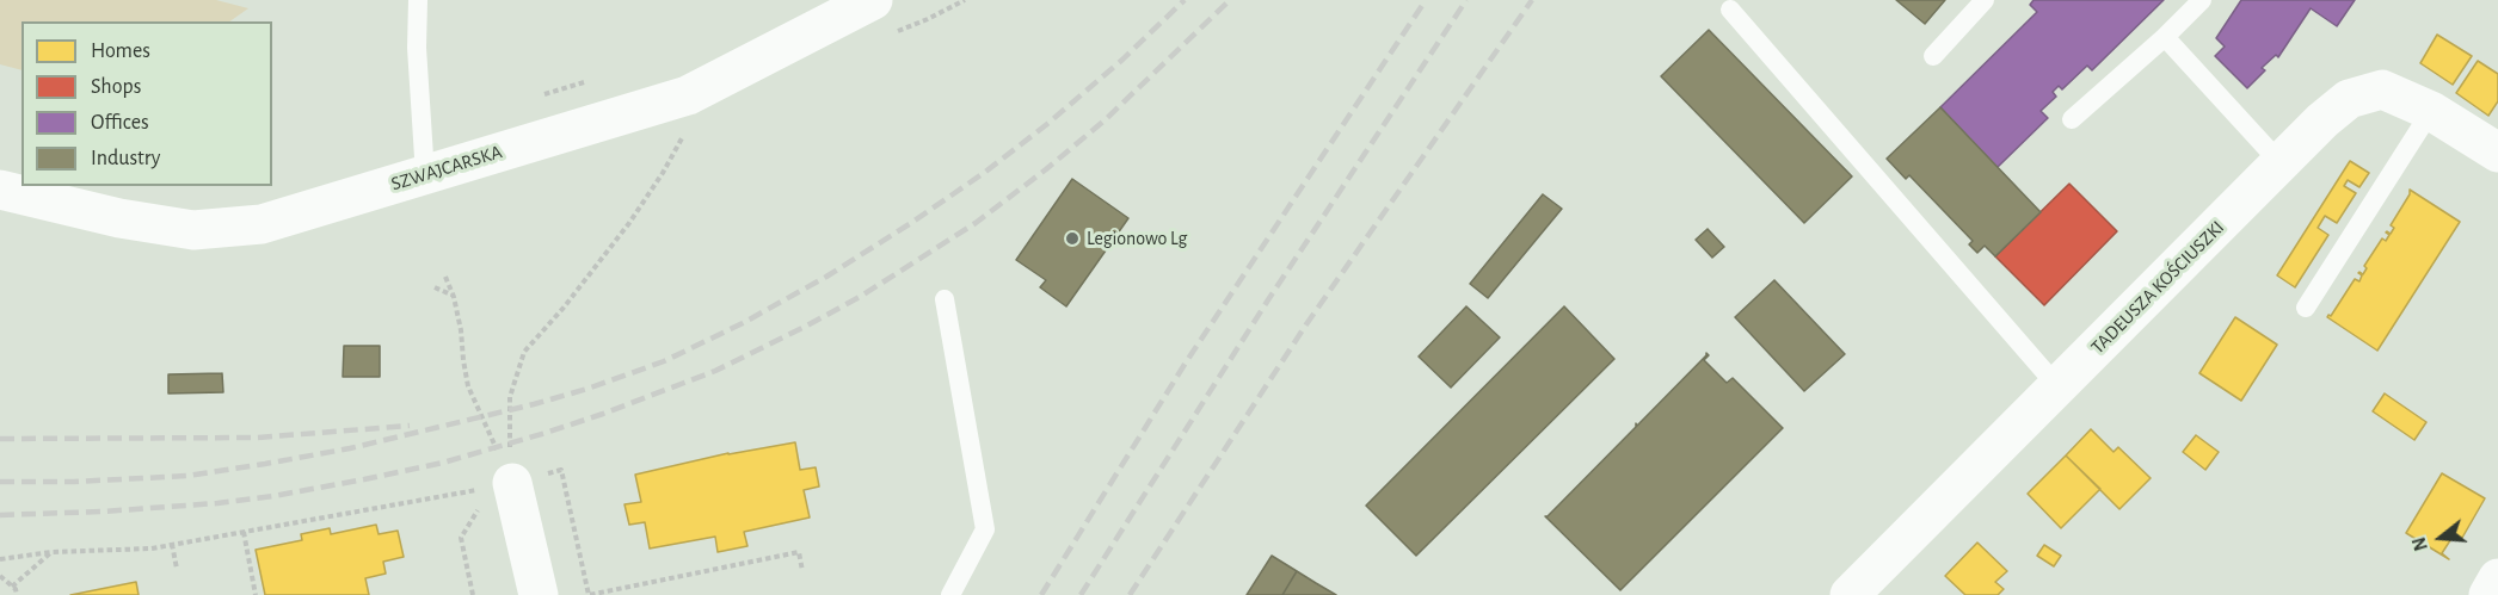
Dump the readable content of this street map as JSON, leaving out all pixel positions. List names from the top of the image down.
{
  "streets": {
    "street": ["SZWAJCARSKA", "TADEUSZA KOŚCIUSZKI"]
  },
  "places": ["Legionowo Lg"],
  "legend": [
    "Homes",
    "Shops",
    "Offices",
    "Industry"
  ],
  "north": "left"
}
